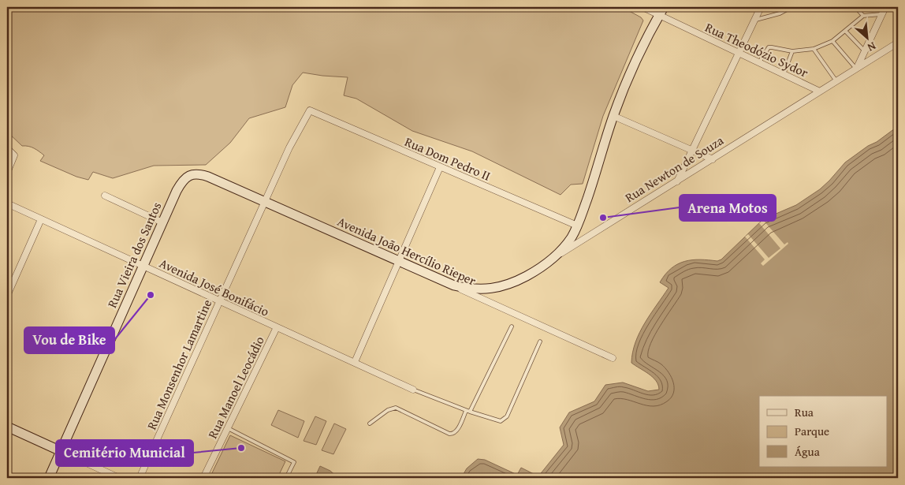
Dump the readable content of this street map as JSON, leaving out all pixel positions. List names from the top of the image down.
{
  "streets": {
    "main road": ["Rua Newton de Souza", "Avenida João Hercílio Rieper", "Rua Vieira dos Santos"],
    "street": [
      "Rua Theodózio Sydor",
      "Rua Dom Pedro II",
      "Avenida José Bonifácio",
      "Rua Monsenhor Lamartine",
      "Rua Manoel Leocádio"
    ]
  },
  "crossings": [
    ["Rua Theodózio Sydor", "Rua Newton de Souza"],
    ["Rua Dom Pedro II", "Rua Monsenhor Lamartine"],
    ["Rua Newton de Souza", "Avenida João Hercílio Rieper"],
    ["Avenida João Hercílio Rieper", "Rua Vieira dos Santos"],
    ["Avenida João Hercílio Rieper", "Rua Monsenhor Lamartine"],
    ["Rua Vieira dos Santos", "Avenida José Bonifácio"],
    ["Avenida José Bonifácio", "Rua Monsenhor Lamartine"],
    ["Avenida José Bonifácio", "Rua Manoel Leocádio"]
  ],
  "places": ["Arena Motos", "Vou de Bike", "Cemitério Municial"],
  "legend": ["Rua", "Parque", "Água"],
  "north": "bottom right"
}
